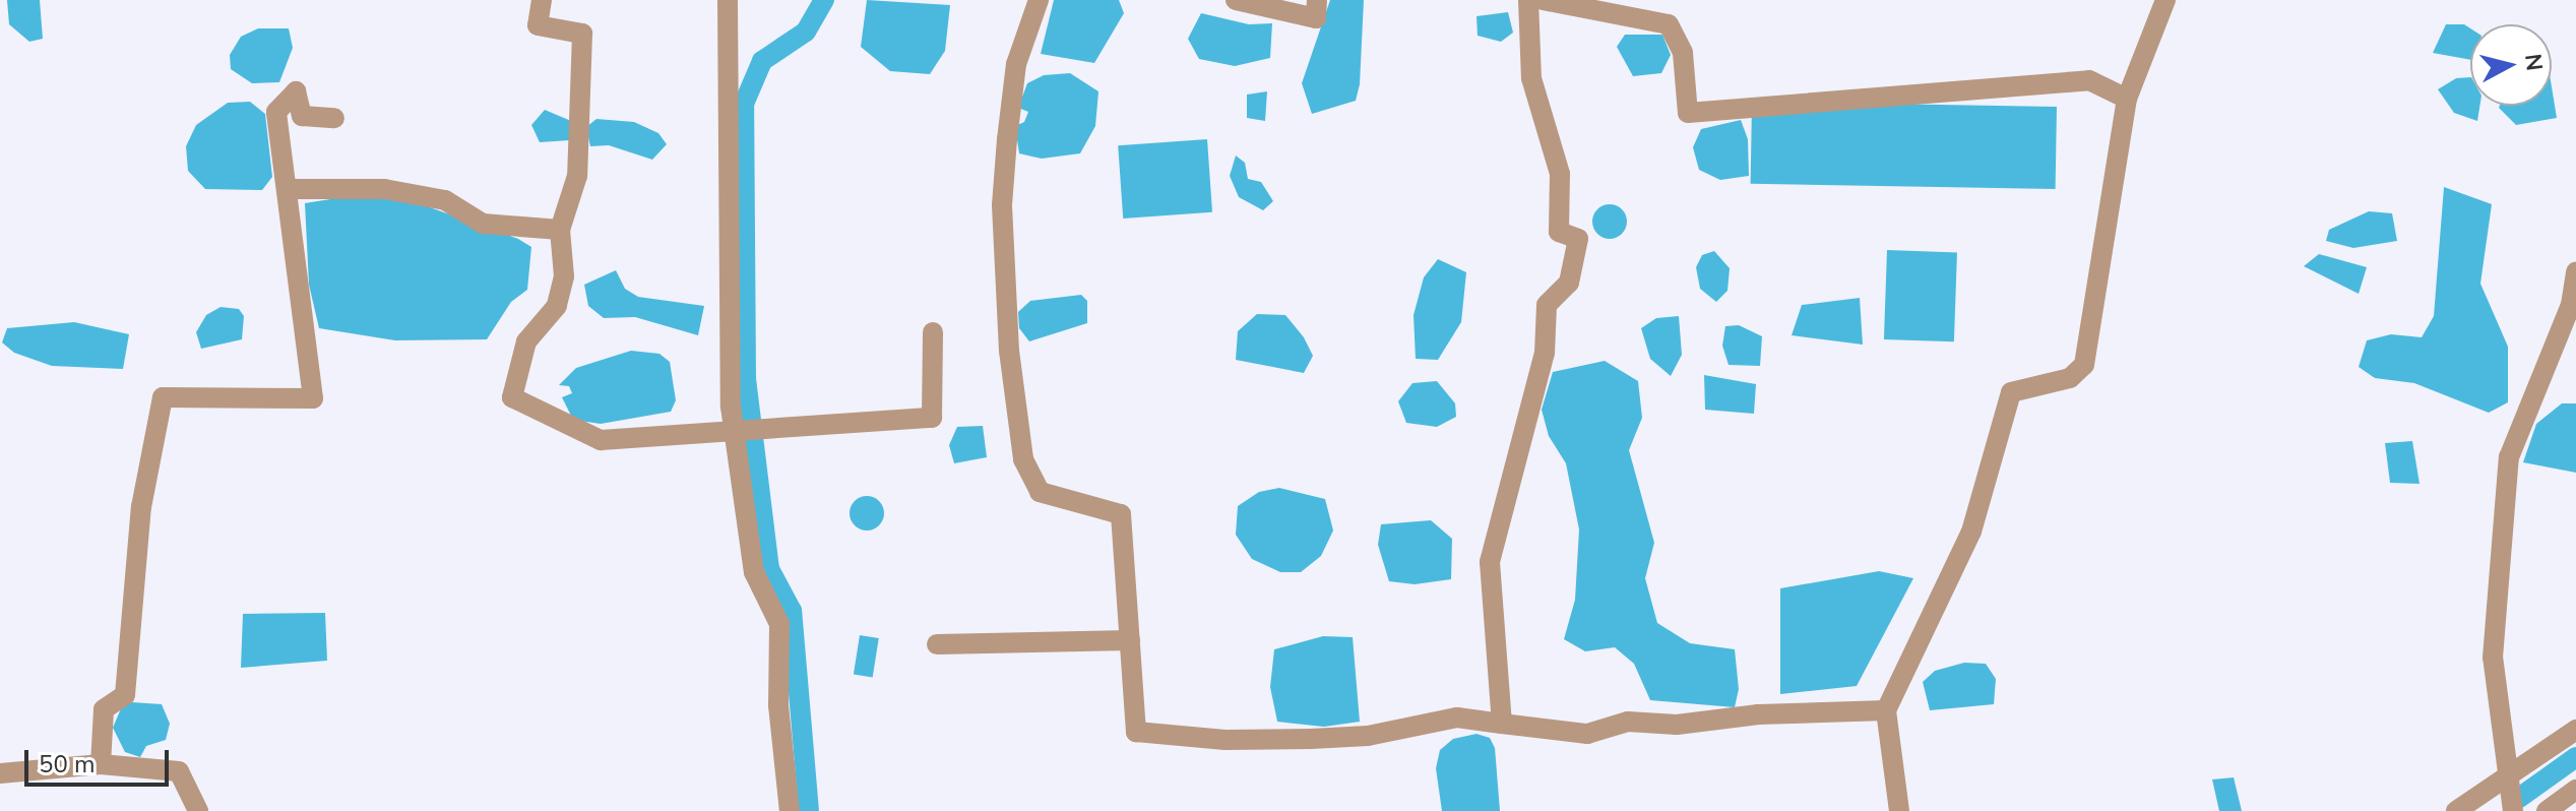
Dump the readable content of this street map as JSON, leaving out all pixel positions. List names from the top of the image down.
{
  "scale_bar": "50 m",
  "north": "right"
}
